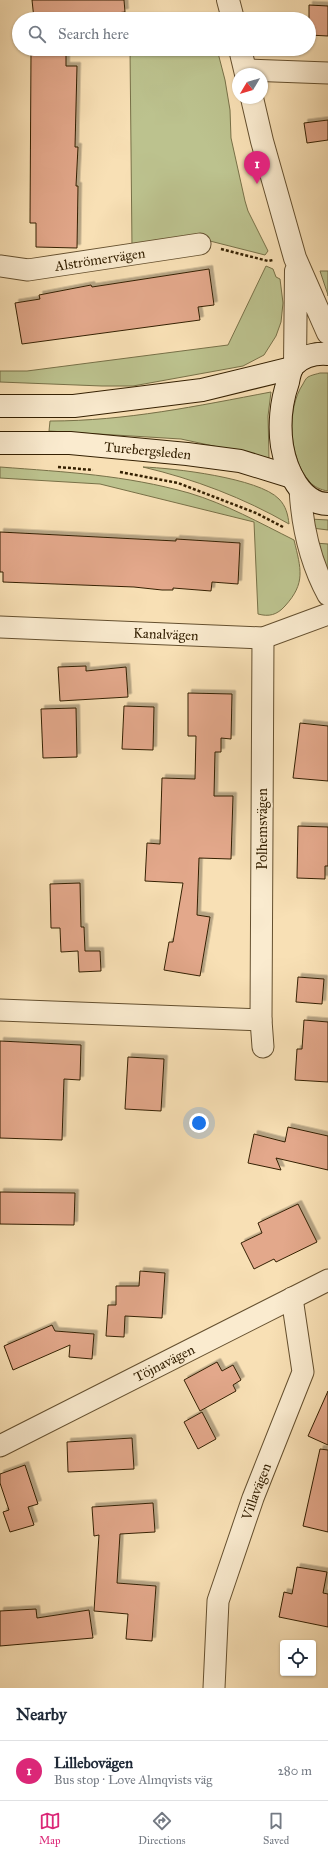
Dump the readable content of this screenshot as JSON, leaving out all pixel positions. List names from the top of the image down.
{
  "streets": {
    "main road": ["Turebergsleden"],
    "street": [
      "Alströmervägen",
      "Kanalvägen",
      "Polhemsvägen",
      "Töjnavägen",
      "Villavägen"
    ]
  },
  "crossings": [
    ["Kanalvägen", "Polhemsvägen"],
    ["Töjnavägen", "Villavägen"]
  ],
  "north": "bottom left",
  "page": {
    "search": "Search here",
    "pins": "1",
    "heading": "Nearby",
    "list": [
      {
        "mark": "1",
        "name": "Lillebovägen",
        "note": "Bus stop · Love Almqvists väg",
        "value": "280 m"
      }
    ],
    "nav": ["Map", "Directions", "Saved"]
  }
}
